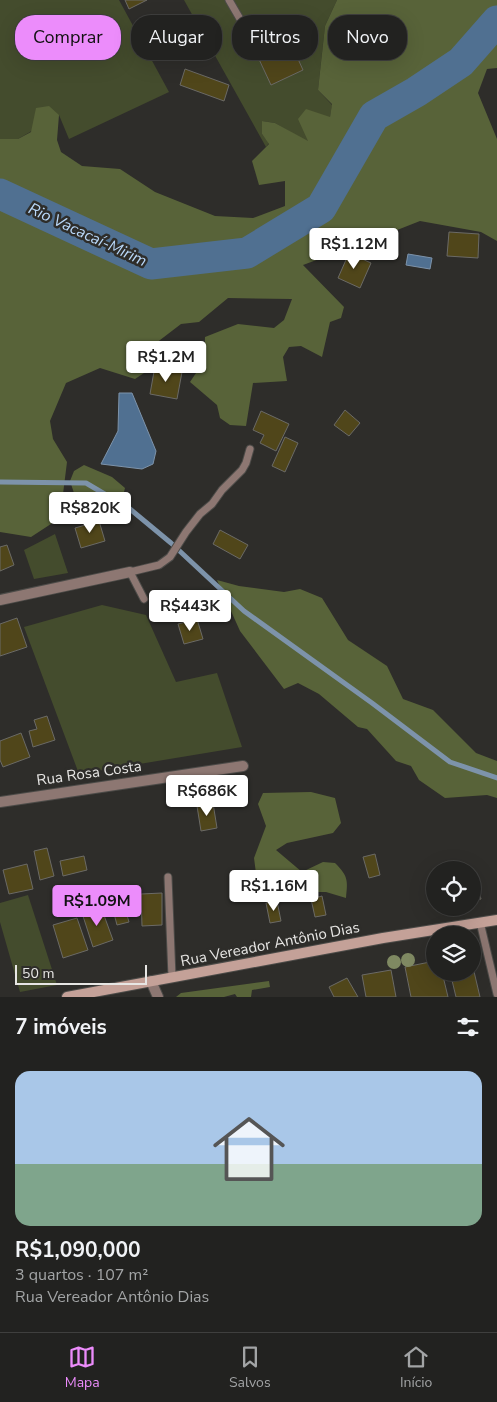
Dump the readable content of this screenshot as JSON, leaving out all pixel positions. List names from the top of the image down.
{
  "streets": {
    "street": ["Rua Rosa Costa", "Rua Vereador Antônio Dias"]
  },
  "water": ["Rio Vacacaí-Mirim"],
  "scale_bar": "50 m",
  "page": {
    "chip": [
      "Comprar",
      "Alugar",
      "Filtros",
      "Novo"
    ],
    "price": [
      "R$1.12M",
      "R$1.2M",
      "R$820K",
      "R$443K",
      "R$686K",
      "R$1.16M",
      "R$1.09M"
    ],
    "scale": "50 m",
    "heading": "7 imóveis",
    "list": [
      {
        "name": "R$1,090,000",
        "note": "3 quartos · 107 m² · Rua Vereador Antônio Dias"
      }
    ],
    "tabs": ["Mapa", "Salvos", "Início"]
  }
}
